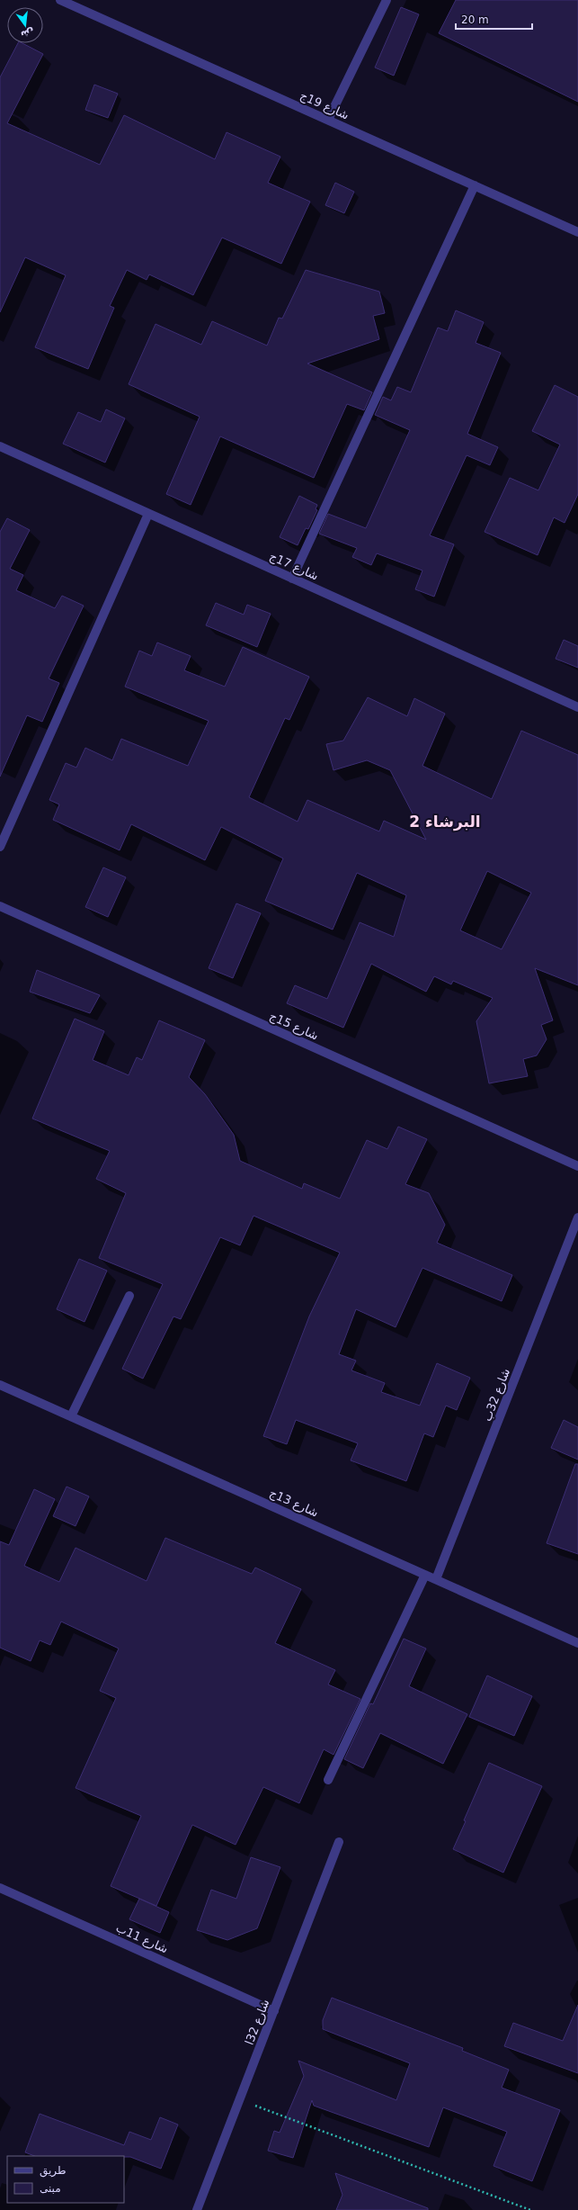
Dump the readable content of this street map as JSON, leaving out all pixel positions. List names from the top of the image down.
{
  "streets": {
    "street": [
      "شارع 19ج",
      "شارع 17ج",
      "شارع 15ج",
      "شارع 32ب",
      "شارع 13ج",
      "شارع 11ب",
      "شارع 32ا"
    ]
  },
  "crossings": [
    ["شارع 32ب", "شارع 13ج"],
    ["شارع 11ب", "شارع 32ا"]
  ],
  "districts": ["البرشاء 2"],
  "legend": ["طريق", "مبنى"],
  "scale_bar": "20 m",
  "north": "bottom"
}
